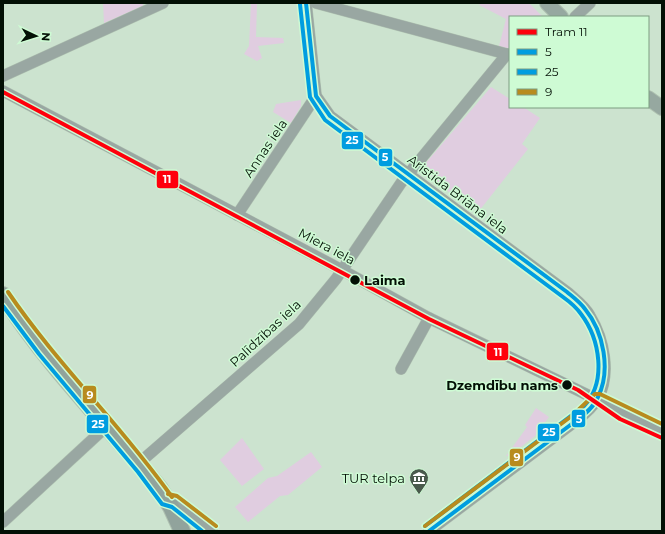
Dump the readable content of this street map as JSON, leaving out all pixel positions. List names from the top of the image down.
{
  "streets": {
    "street": [
      "Annas iela",
      "Aristida Briāna iela",
      "Miera iela",
      "Palīdzības iela"
    ]
  },
  "crossings": [
    ["Annas iela", "Aristida Briāna iela"],
    ["Annas iela", "Miera iela"],
    ["Aristida Briāna iela", "Miera iela"],
    ["Aristida Briāna iela", "Palīdzības iela"],
    ["Miera iela", "Palīdzības iela"]
  ],
  "places": {
    "other": ["Laima", "Dzemdību nams"],
    "museum": ["TUR telpa"]
  },
  "lines": [
    "transit line 5",
    "transit line 25",
    "tram line 11",
    "transit line 9"
  ],
  "legend": [
    "Tram 11",
    "5",
    "25",
    "9"
  ],
  "north": "right"
}
